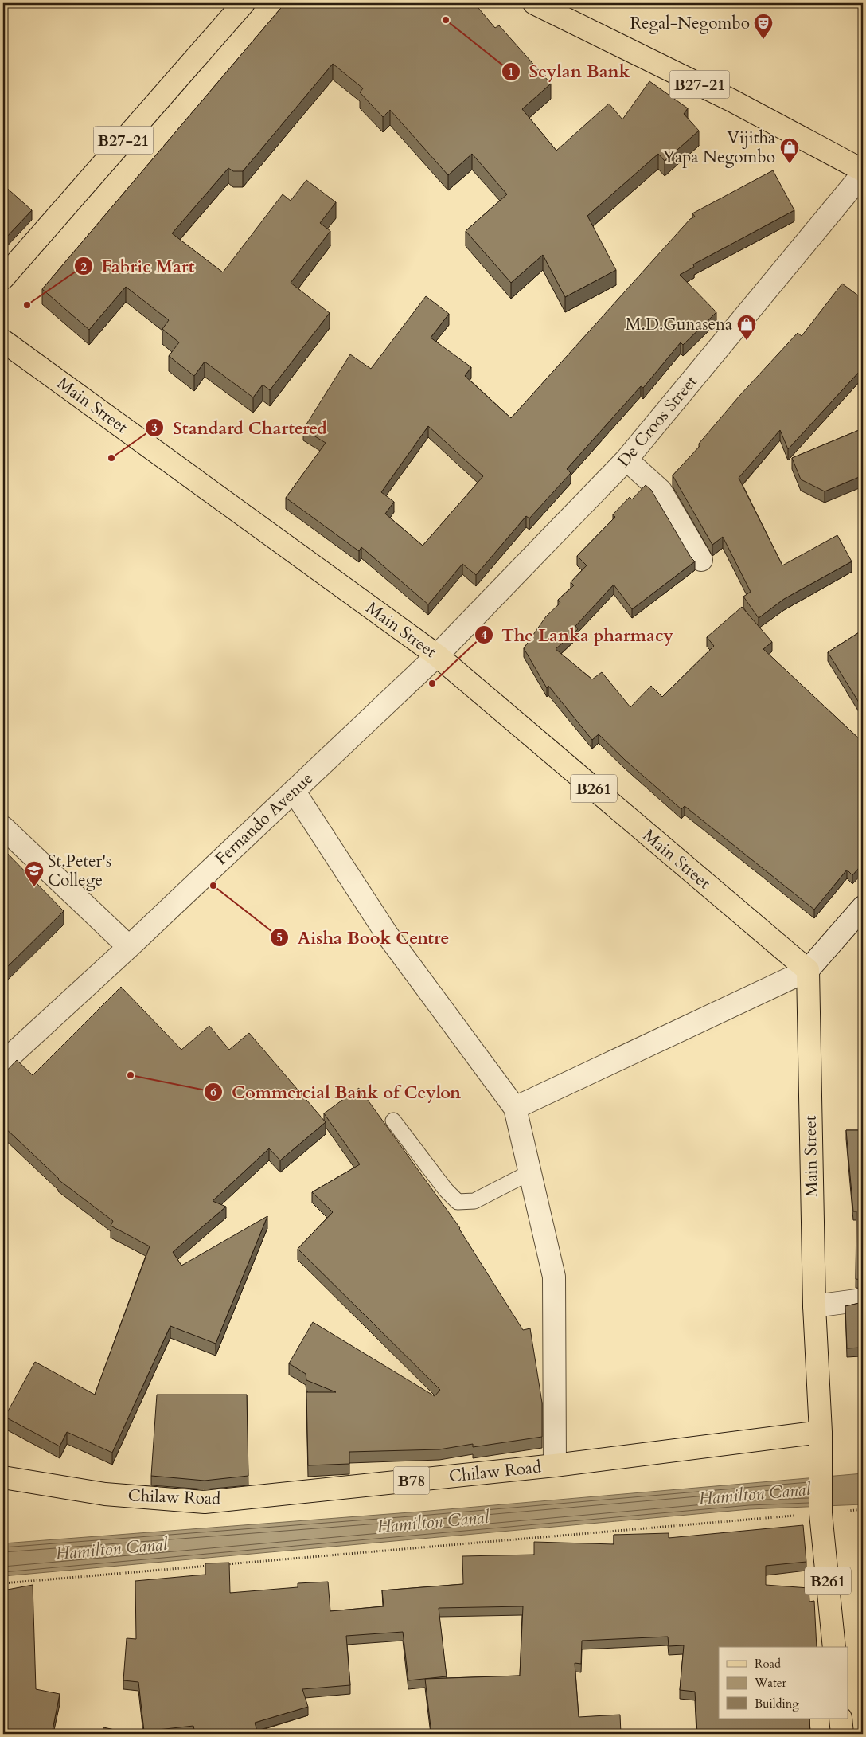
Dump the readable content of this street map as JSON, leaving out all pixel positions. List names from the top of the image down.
{
  "streets": {
    "main road": [
      "B27-21",
      "Main Street",
      "B261",
      "Chilaw Road",
      "B78"
    ],
    "street": ["De Croos Street", "Fernando Avenue"]
  },
  "crossings": [
    ["B27-21", "De Croos Street"],
    ["Main Street", "De Croos Street"],
    ["Main Street", "Fernando Avenue"],
    ["Main Street", "Chilaw Road"],
    ["De Croos Street", "Fernando Avenue"]
  ],
  "water": ["Hamilton Canal"],
  "places": {
    "other": [
      "Seylan Bank",
      "Fabric Mart",
      "Standard Chartered",
      "The Lanka pharmacy",
      "Aisha Book Centre",
      "Commercial Bank of Ceylon"
    ],
    "theatre": ["Regal-Negombo"],
    "shop": ["Vijitha Yapa Negombo", "M.D.Gunasena"],
    "school or university": ["St.Peter's College"]
  },
  "legend": ["Road", "Water", "Building"]
}
